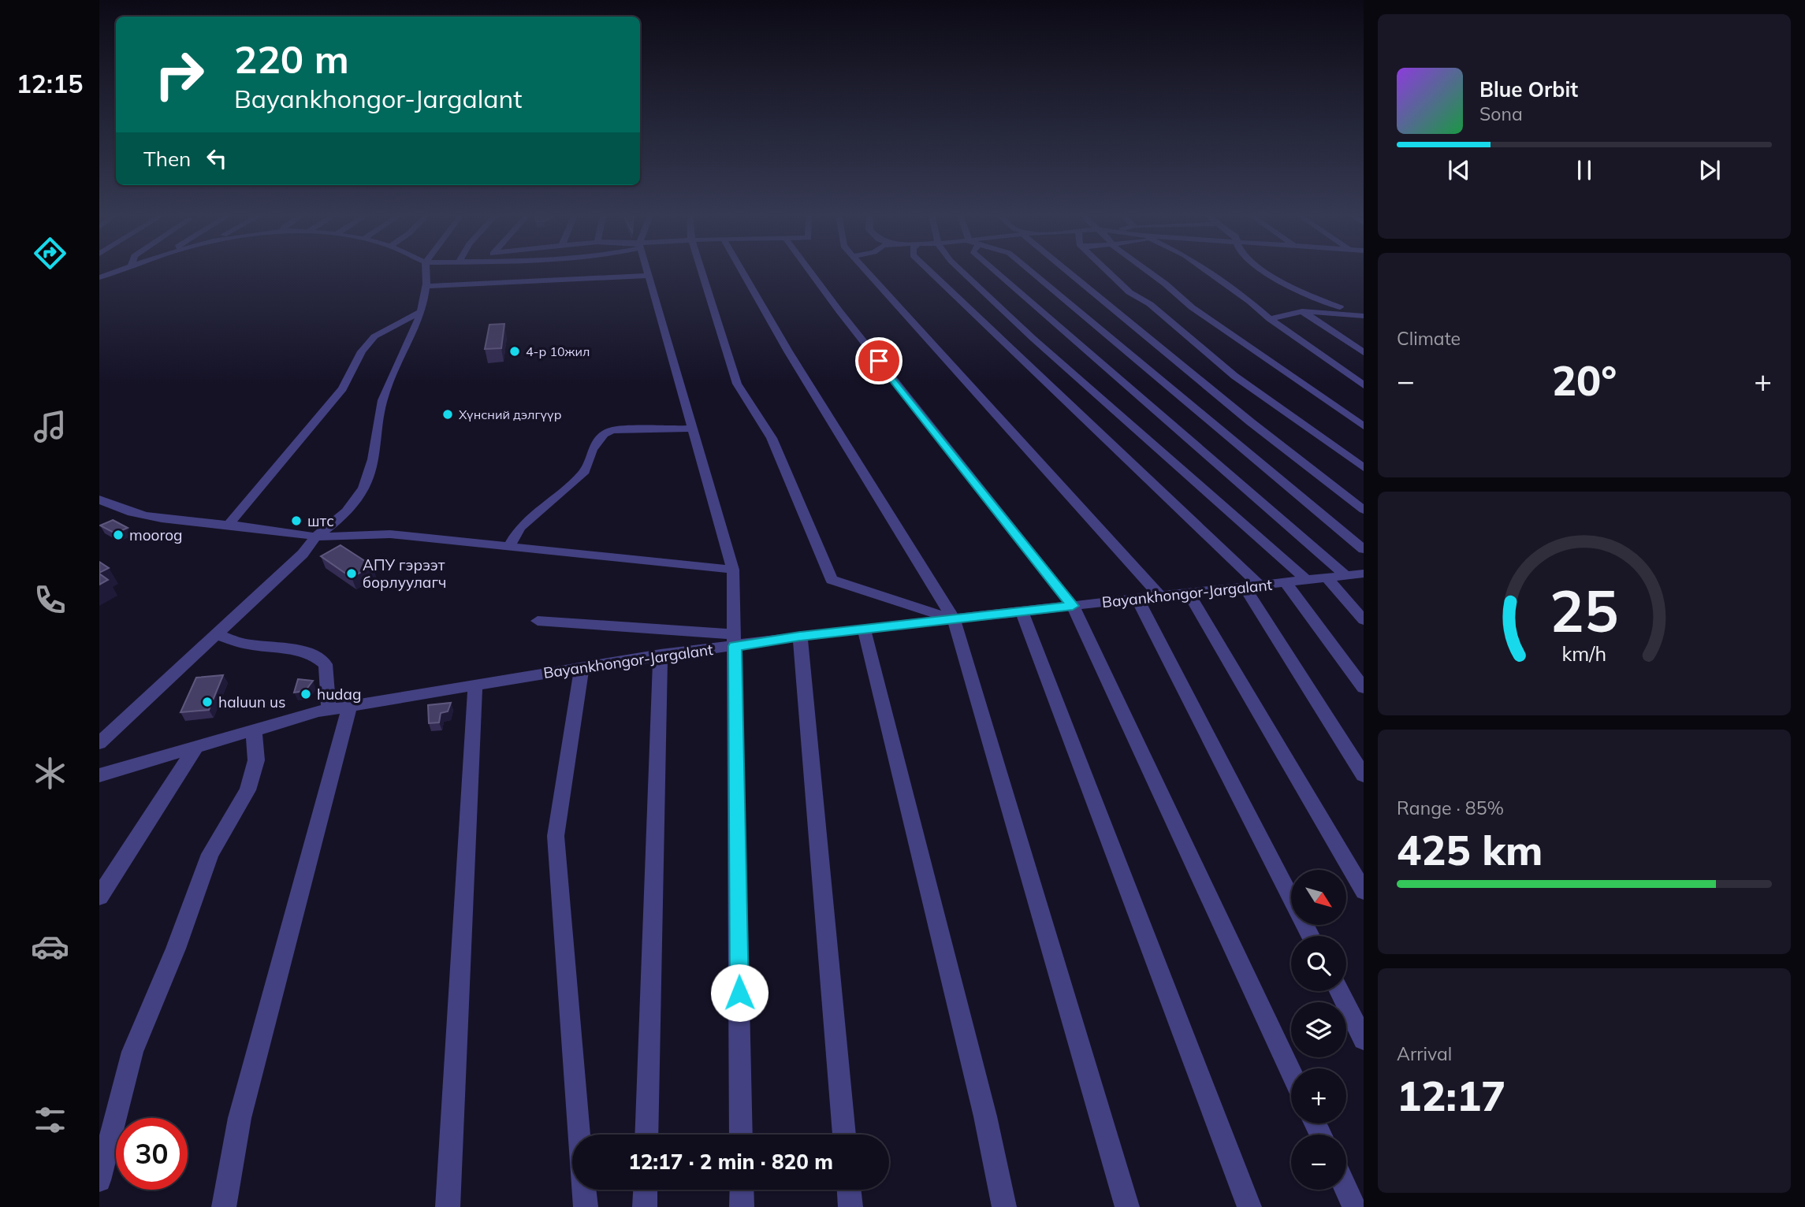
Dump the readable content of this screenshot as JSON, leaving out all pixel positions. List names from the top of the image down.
{
  "streets": {
    "street": ["Bayankhongor-Jargalant"]
  },
  "places": [
    "4-р 10жил",
    "Хүнсний дэлгүүр",
    "штс",
    "moorog",
    "АПУ гэрээт борлуулагч",
    "hudag",
    "haluun us"
  ],
  "north": "bottom right",
  "page": {
    "tabs": "12:15",
    "turn": ["220 m", "Bayankhongor-Jargalant"],
    "song": ["Blue Orbit", "Sona"],
    "then": "Then",
    "tile": [
      "Climate",
      ["Range · 85%", "425 km"],
      ["Arrival", "12:17"]
    ],
    "heat": ["−", "20°", "+"],
    "map_buttons": ["+", "−"],
    "limit": "30",
    "trip": "12:17 · 2 min · 820 m",
    "gauge": ["25", "km/h"]
  }
}
